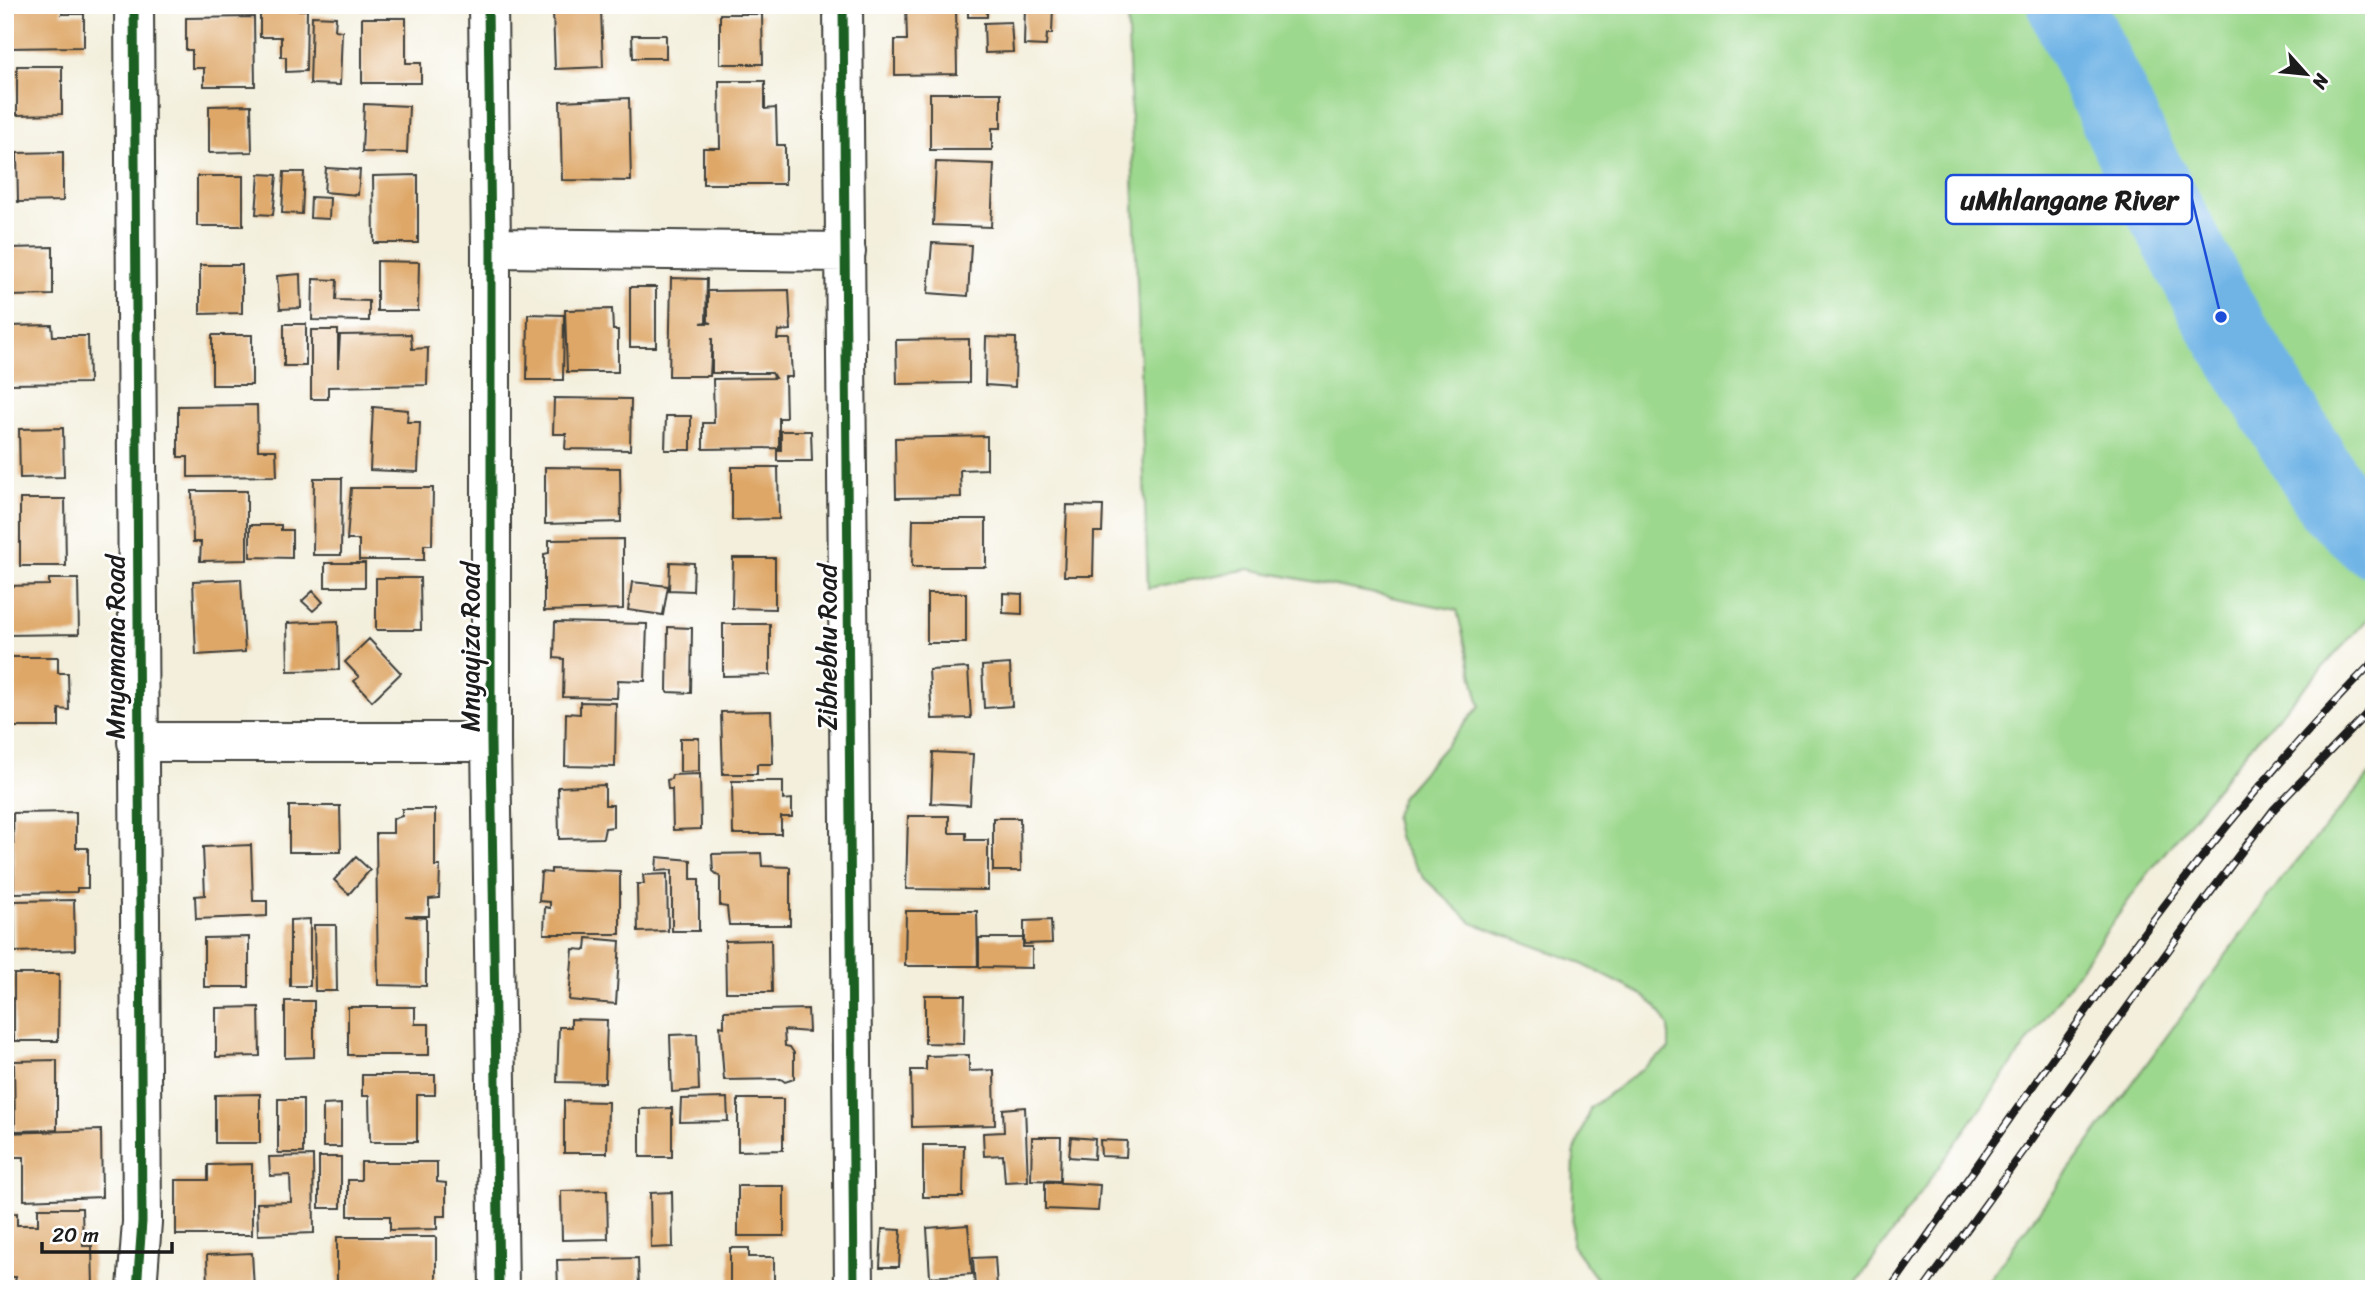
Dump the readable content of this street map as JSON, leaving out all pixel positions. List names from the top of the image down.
{
  "streets": {
    "street": ["Mnyamana Road", "Mnyayiza Road", "Zibhebhu Road"]
  },
  "crossings": [
    ["Mnyamana Road", "Mnyayiza Road"]
  ],
  "places": ["uMhlangane River"],
  "scale_bar": "20 m",
  "north": "bottom right"
}
